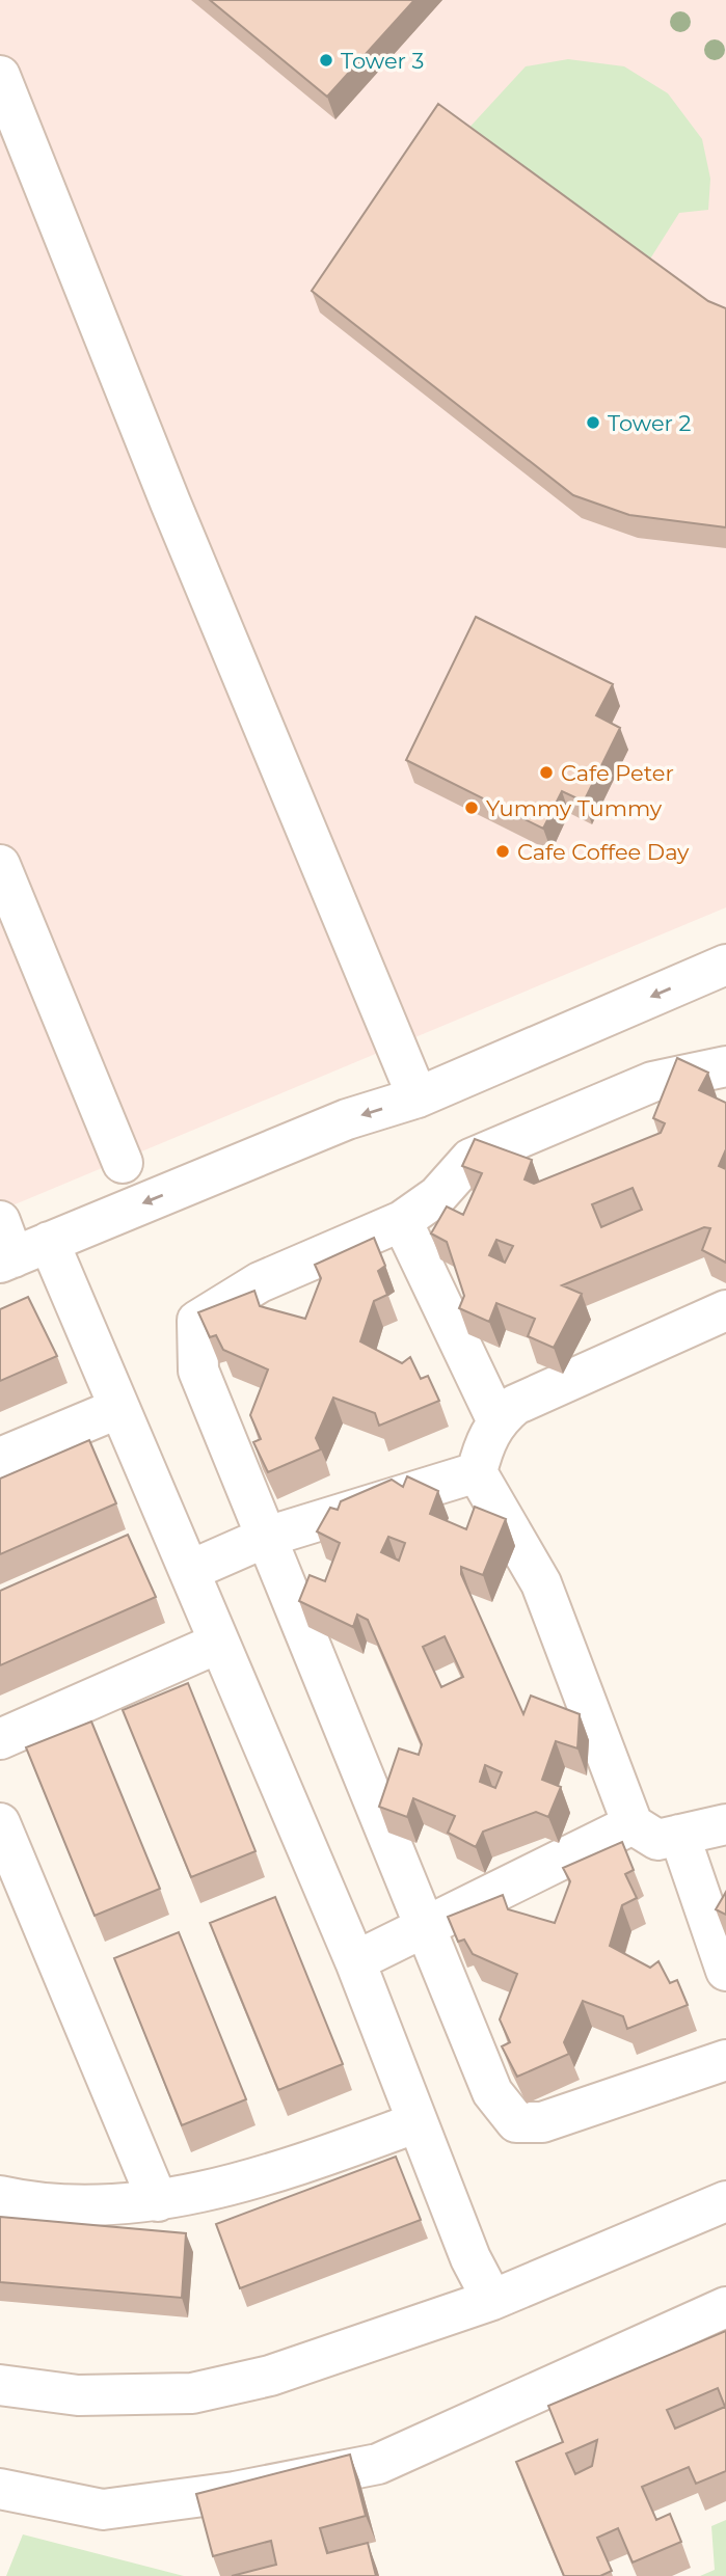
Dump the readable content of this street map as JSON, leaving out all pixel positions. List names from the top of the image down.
{
  "places": [
    "Tower 3",
    "Tower 2",
    "Cafe Peter",
    "Yummy Tummy",
    "Cafe Coffee Day"
  ]
}
